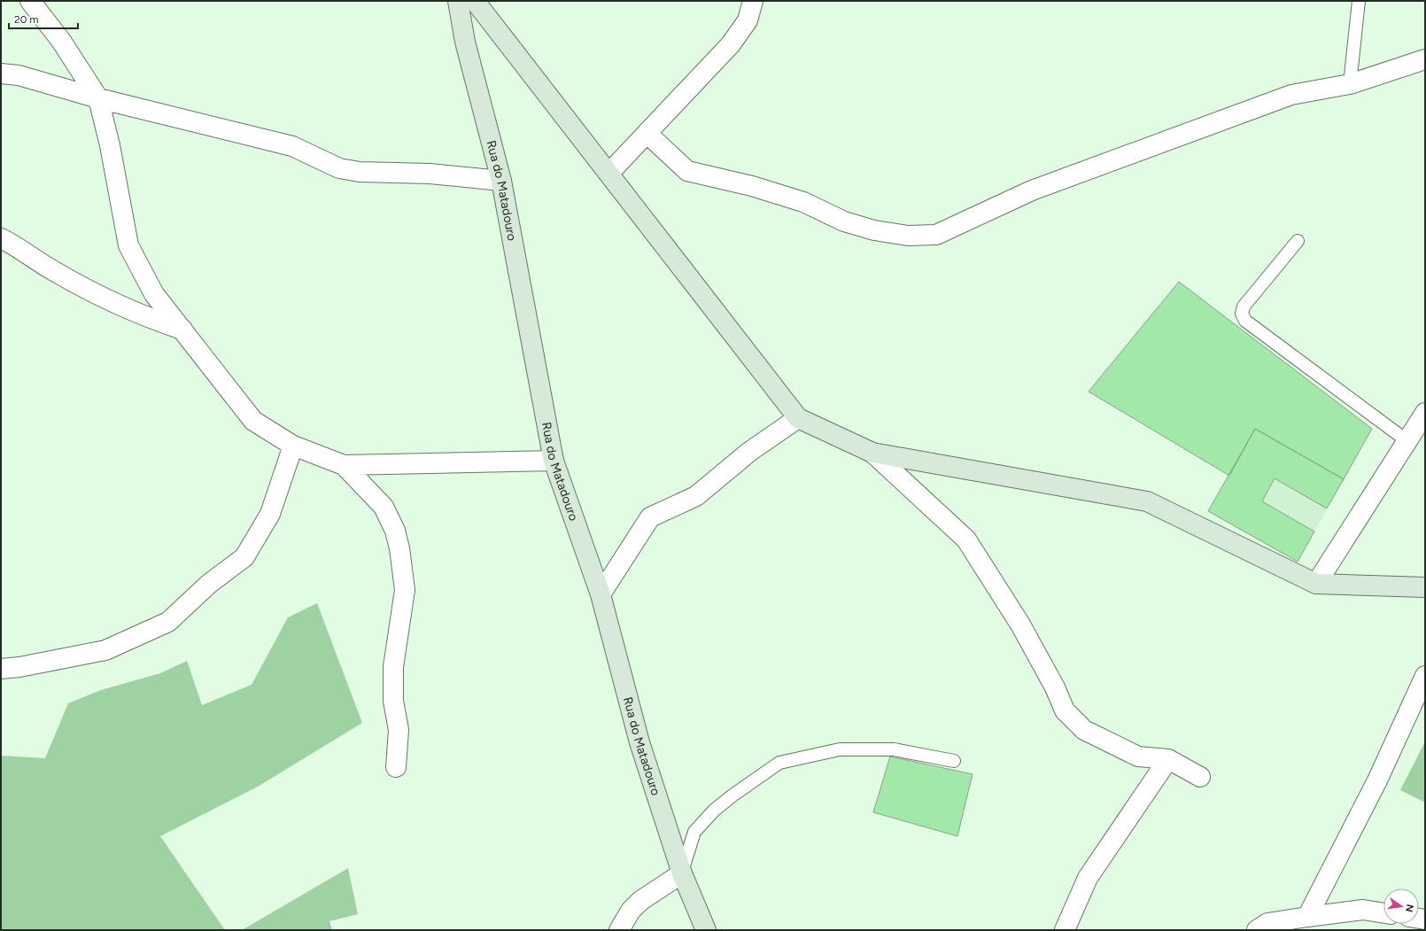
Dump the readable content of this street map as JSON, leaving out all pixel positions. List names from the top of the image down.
{
  "streets": {
    "street": ["Rua do Matadouro"]
  },
  "scale_bar": "20 m",
  "north": "right"
}
